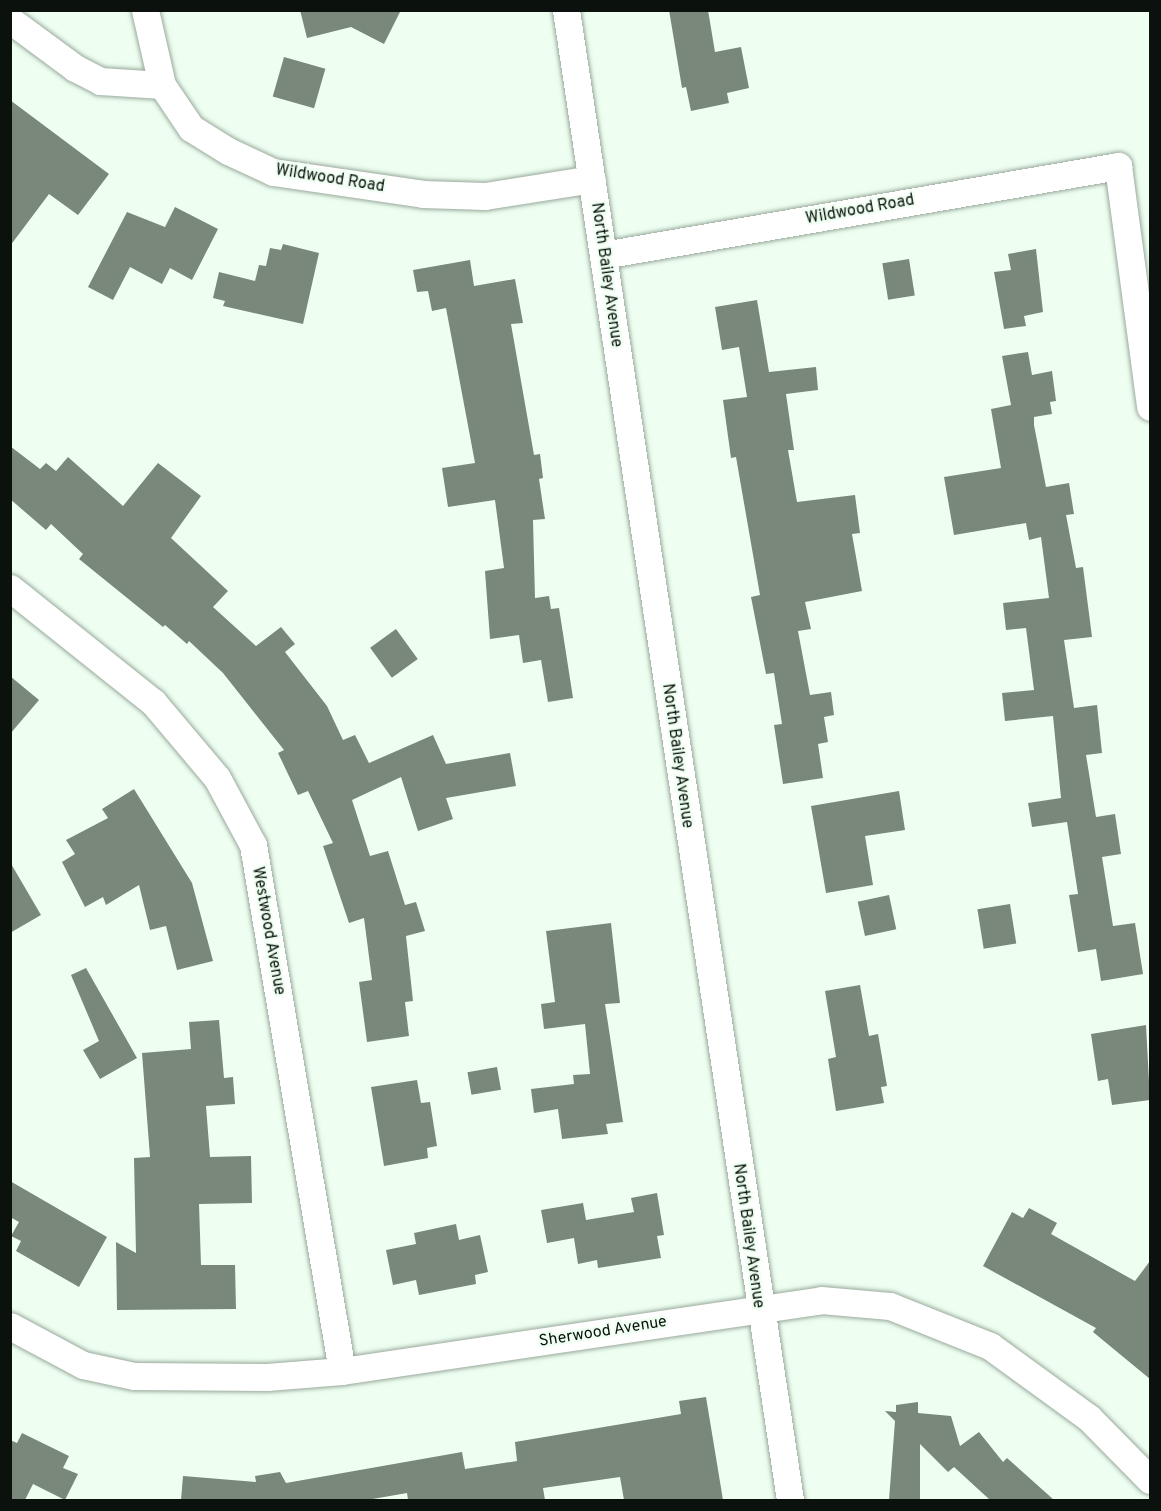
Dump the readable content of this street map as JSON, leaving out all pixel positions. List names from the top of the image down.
{
  "streets": {
    "street": [
      "Wildwood Road",
      "North Bailey Avenue",
      "Westwood Avenue",
      "Sherwood Avenue"
    ]
  },
  "crossings": [
    ["Wildwood Road", "North Bailey Avenue"],
    ["North Bailey Avenue", "Sherwood Avenue"],
    ["Westwood Avenue", "Sherwood Avenue"]
  ]
}
